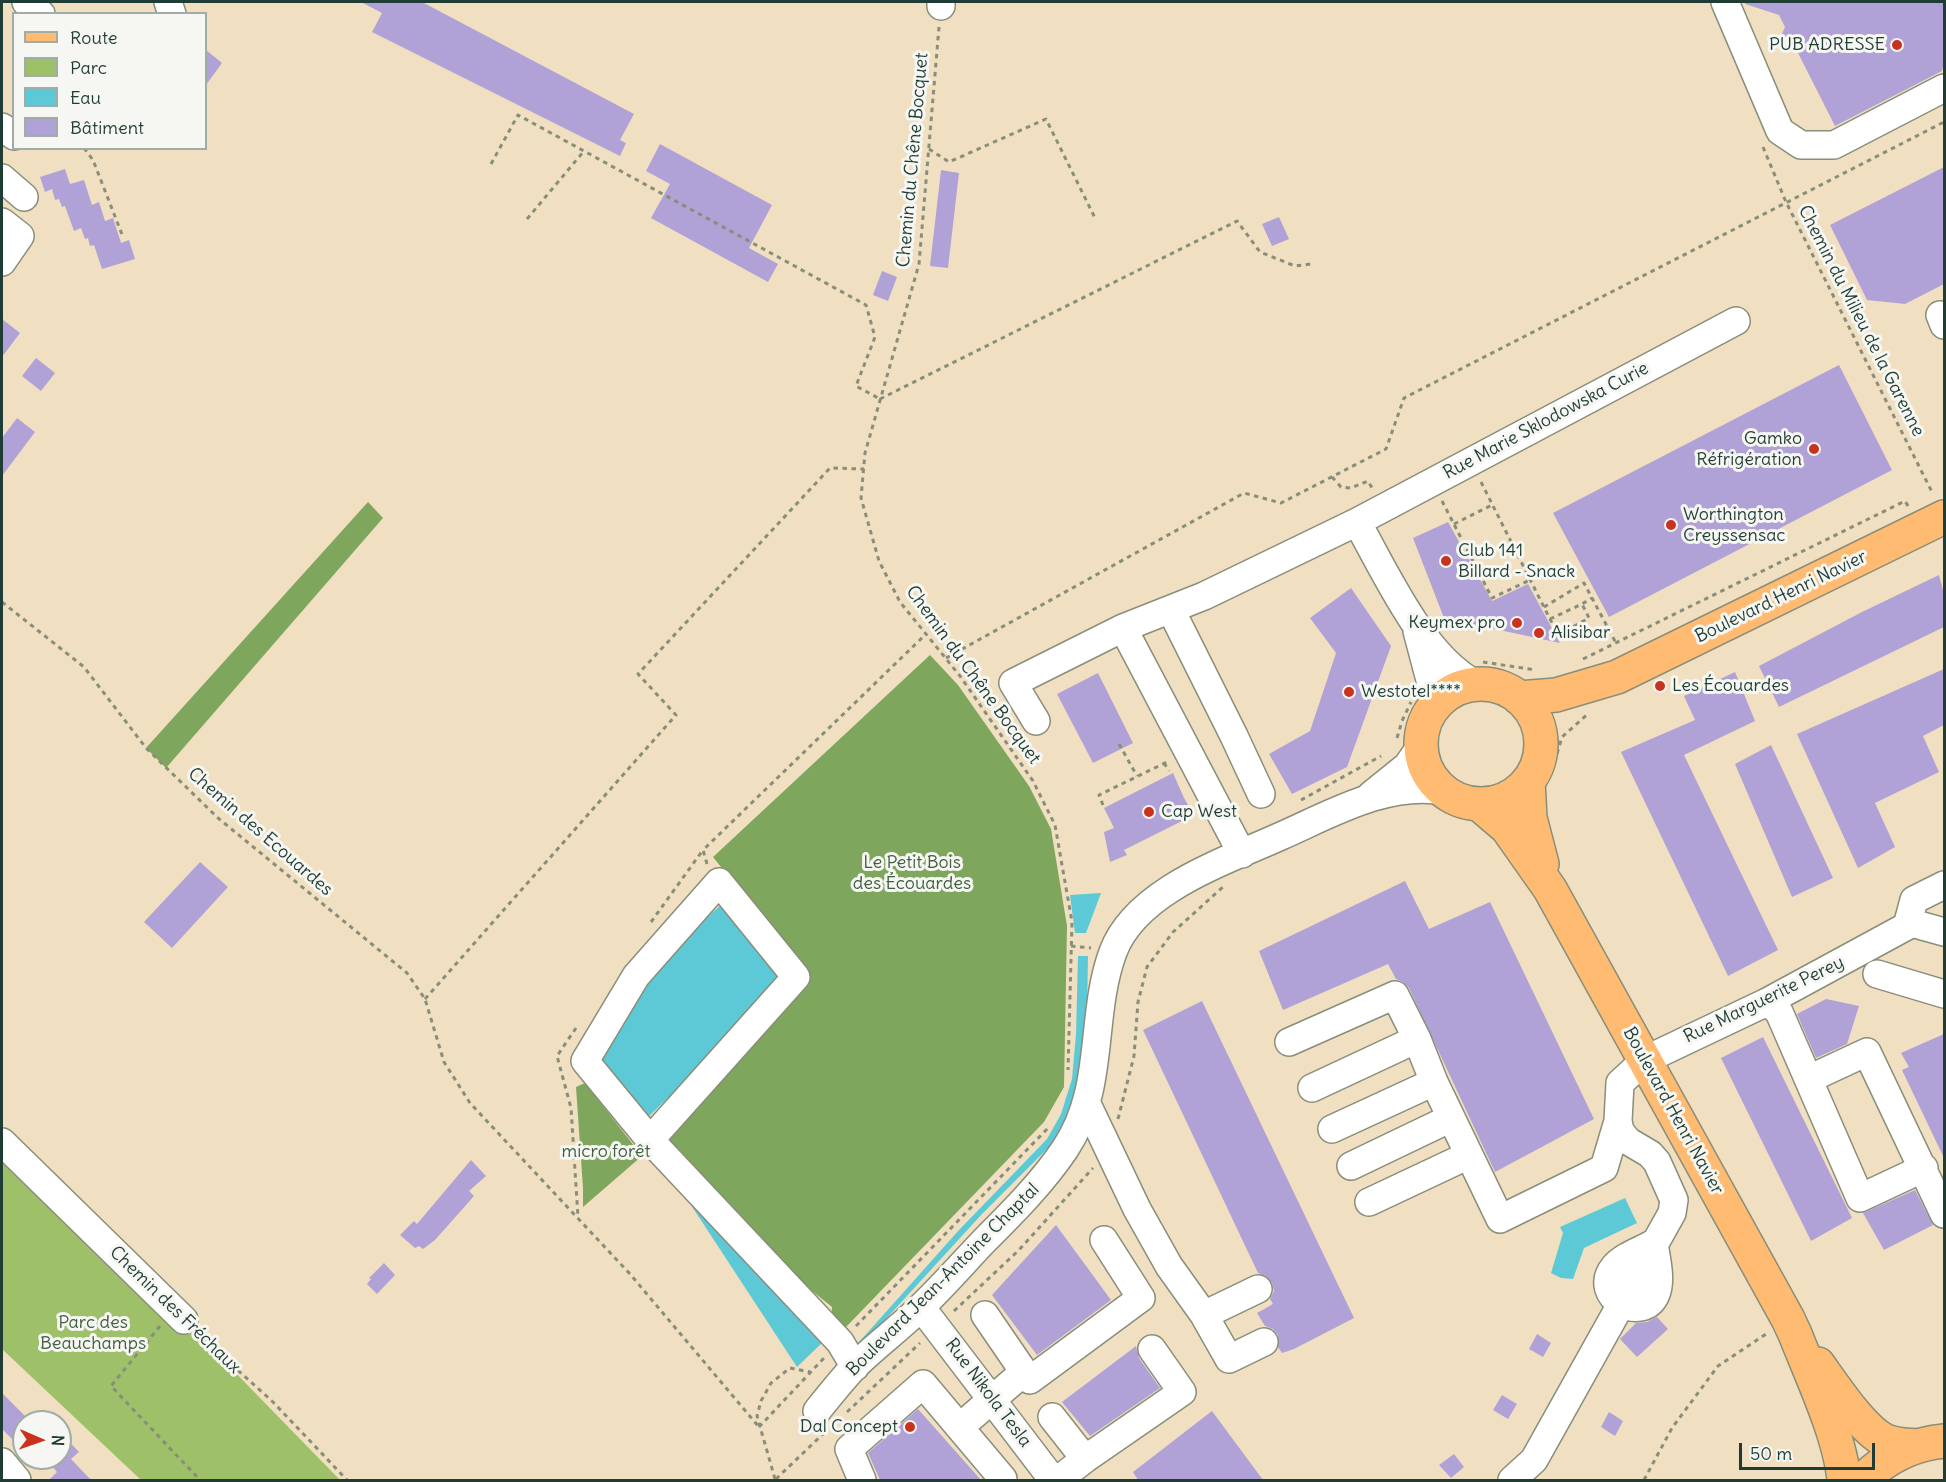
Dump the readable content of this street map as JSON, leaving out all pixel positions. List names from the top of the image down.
{
  "streets": {
    "main road": ["Boulevard Henri Navier"],
    "street": [
      "Rue Marie Sklodowska Curie",
      "Rue Marguerite Perey",
      "Boulevard Jean-Antoine Chaptal",
      "Chemin des Fréchaux",
      "Rue Nikola Tesla"
    ],
    "path": ["Chemin du Chêne Bocquet", "Chemin du Milieu de la Garenne", "Chemin des Ecouardes"]
  },
  "crossings": [
    ["Chemin du Milieu de la Garenne", "Boulevard Henri Navier"],
    ["Boulevard Henri Navier", "Rue Marguerite Perey"],
    ["Boulevard Henri Navier", "Boulevard Jean-Antoine Chaptal"],
    ["Boulevard Jean-Antoine Chaptal", "Rue Nikola Tesla"]
  ],
  "parks": ["Le Petit Bois des Écouardes", "micro forêt", "Parc des Beauchamps"],
  "places": [
    "PUB ADRESSE",
    "Gamko Réfrigération",
    "Worthington Creyssensac",
    "Club 141 Billard - Snack",
    "Keymex pro",
    "Alisibar",
    "Les Écouardes",
    "Westotel****",
    "Cap West",
    "Dal Concept"
  ],
  "legend": [
    "Route",
    "Parc",
    "Eau",
    "Bâtiment"
  ],
  "scale_bar": "50 m",
  "north": "right"
}
